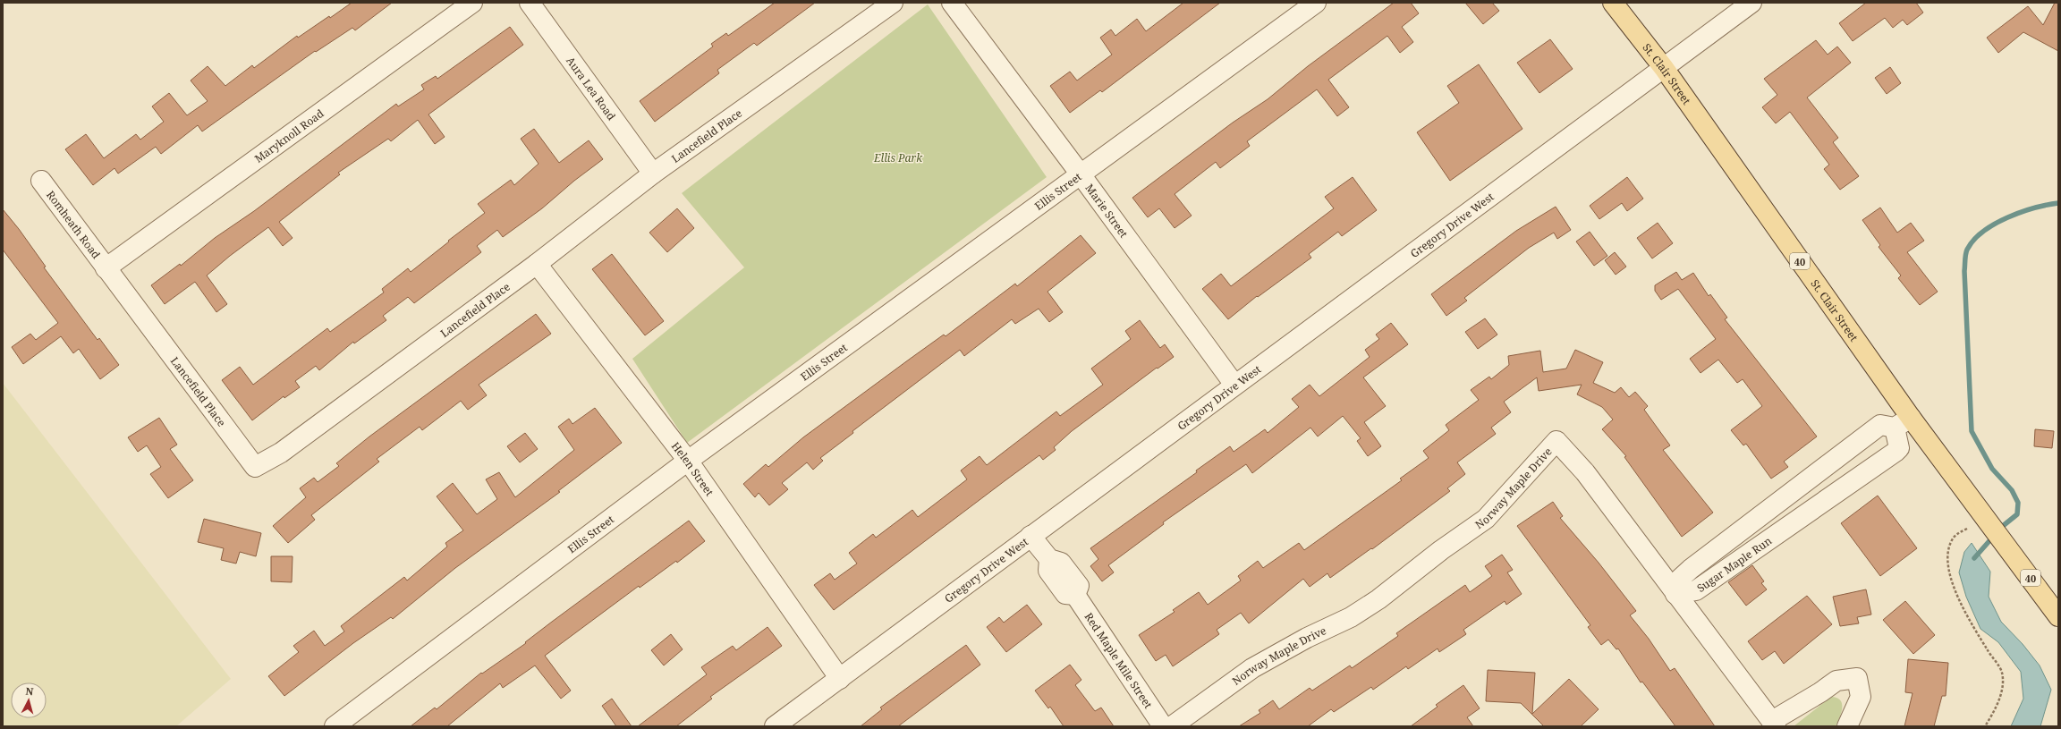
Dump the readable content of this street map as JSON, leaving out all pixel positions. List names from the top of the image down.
{
  "streets": {
    "main road": ["St. Clair Street", "40"],
    "street": [
      "Aura Lea Road",
      "Lancefield Place",
      "Maryknoll Road",
      "Ellis Street",
      "Marie Street",
      "Romheath Road",
      "Gregory Drive West",
      "Helen Street",
      "Norway Maple Drive",
      "Sugar Maple Run",
      "Red Maple Mile Street"
    ]
  },
  "crossings": [
    ["St. Clair Street", "Gregory Drive West"],
    ["St. Clair Street", "Sugar Maple Run"],
    ["Aura Lea Road", "Lancefield Place"],
    ["Lancefield Place", "Maryknoll Road"],
    ["Lancefield Place", "Romheath Road"],
    ["Lancefield Place", "Helen Street"],
    ["Maryknoll Road", "Romheath Road"],
    ["Ellis Street", "Marie Street"],
    ["Ellis Street", "Helen Street"],
    ["Marie Street", "Gregory Drive West"],
    ["Gregory Drive West", "Helen Street"],
    ["Gregory Drive West", "Red Maple Mile Street"],
    ["Norway Maple Drive", "Sugar Maple Run"]
  ],
  "parks": ["Ellis Park"],
  "north": "top"
}
